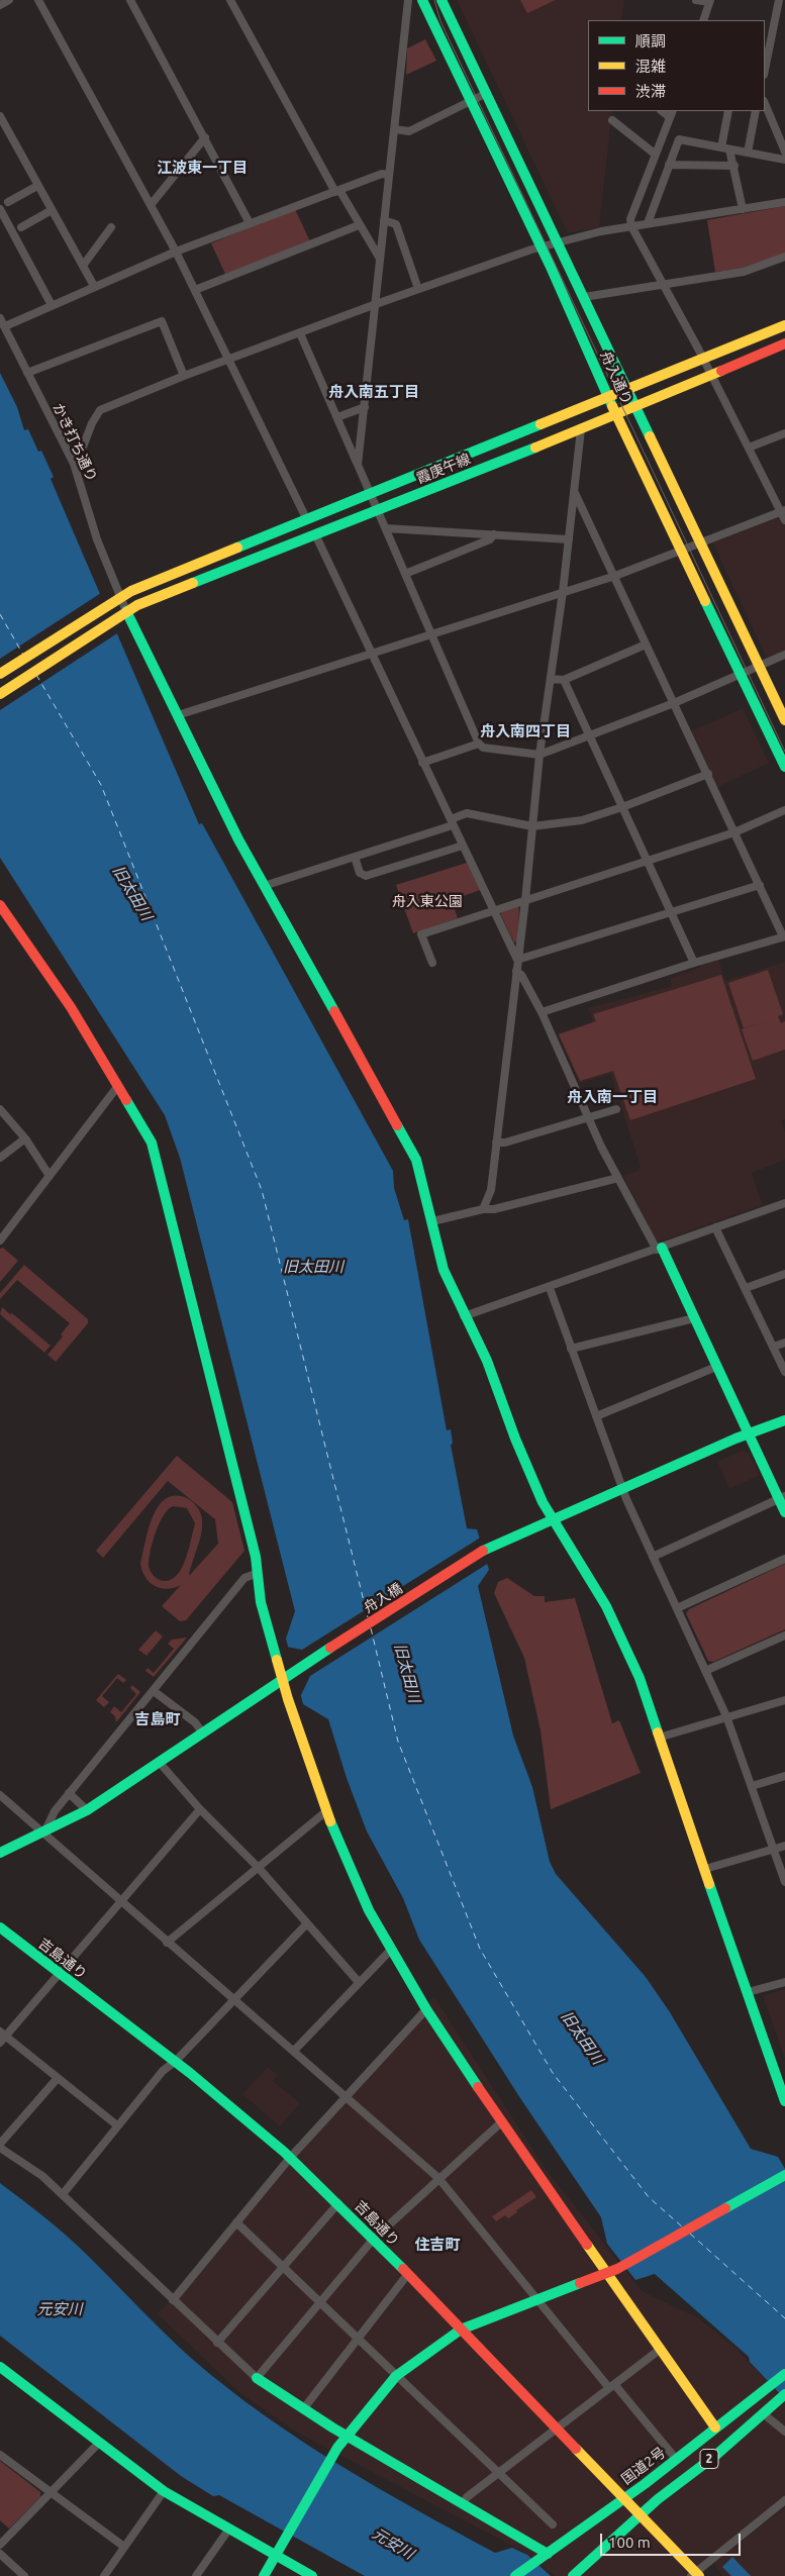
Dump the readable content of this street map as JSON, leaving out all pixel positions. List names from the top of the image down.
{
  "streets": {
    "main road": [
      "舟入通り",
      "霞庚午線",
      "舟入橋",
      "吉島通り",
      "2",
      "国道2号"
    ],
    "street": ["かき打ち通り"]
  },
  "crossings": [
    ["舟入通り", "霞庚午線"],
    ["かき打ち通り", "霞庚午線"],
    ["吉島通り", "2"],
    ["吉島通り", "国道2号"]
  ],
  "districts": [
    "江波東一丁目",
    "舟入南五丁目",
    "舟入南四丁目",
    "舟入南一丁目",
    "吉島町",
    "住吉町"
  ],
  "water": ["旧太田川", "元安川"],
  "parks": ["舟入東公園"],
  "legend": ["順調", "混雑", "渋滞"],
  "scale_bar": "100 m"
}
